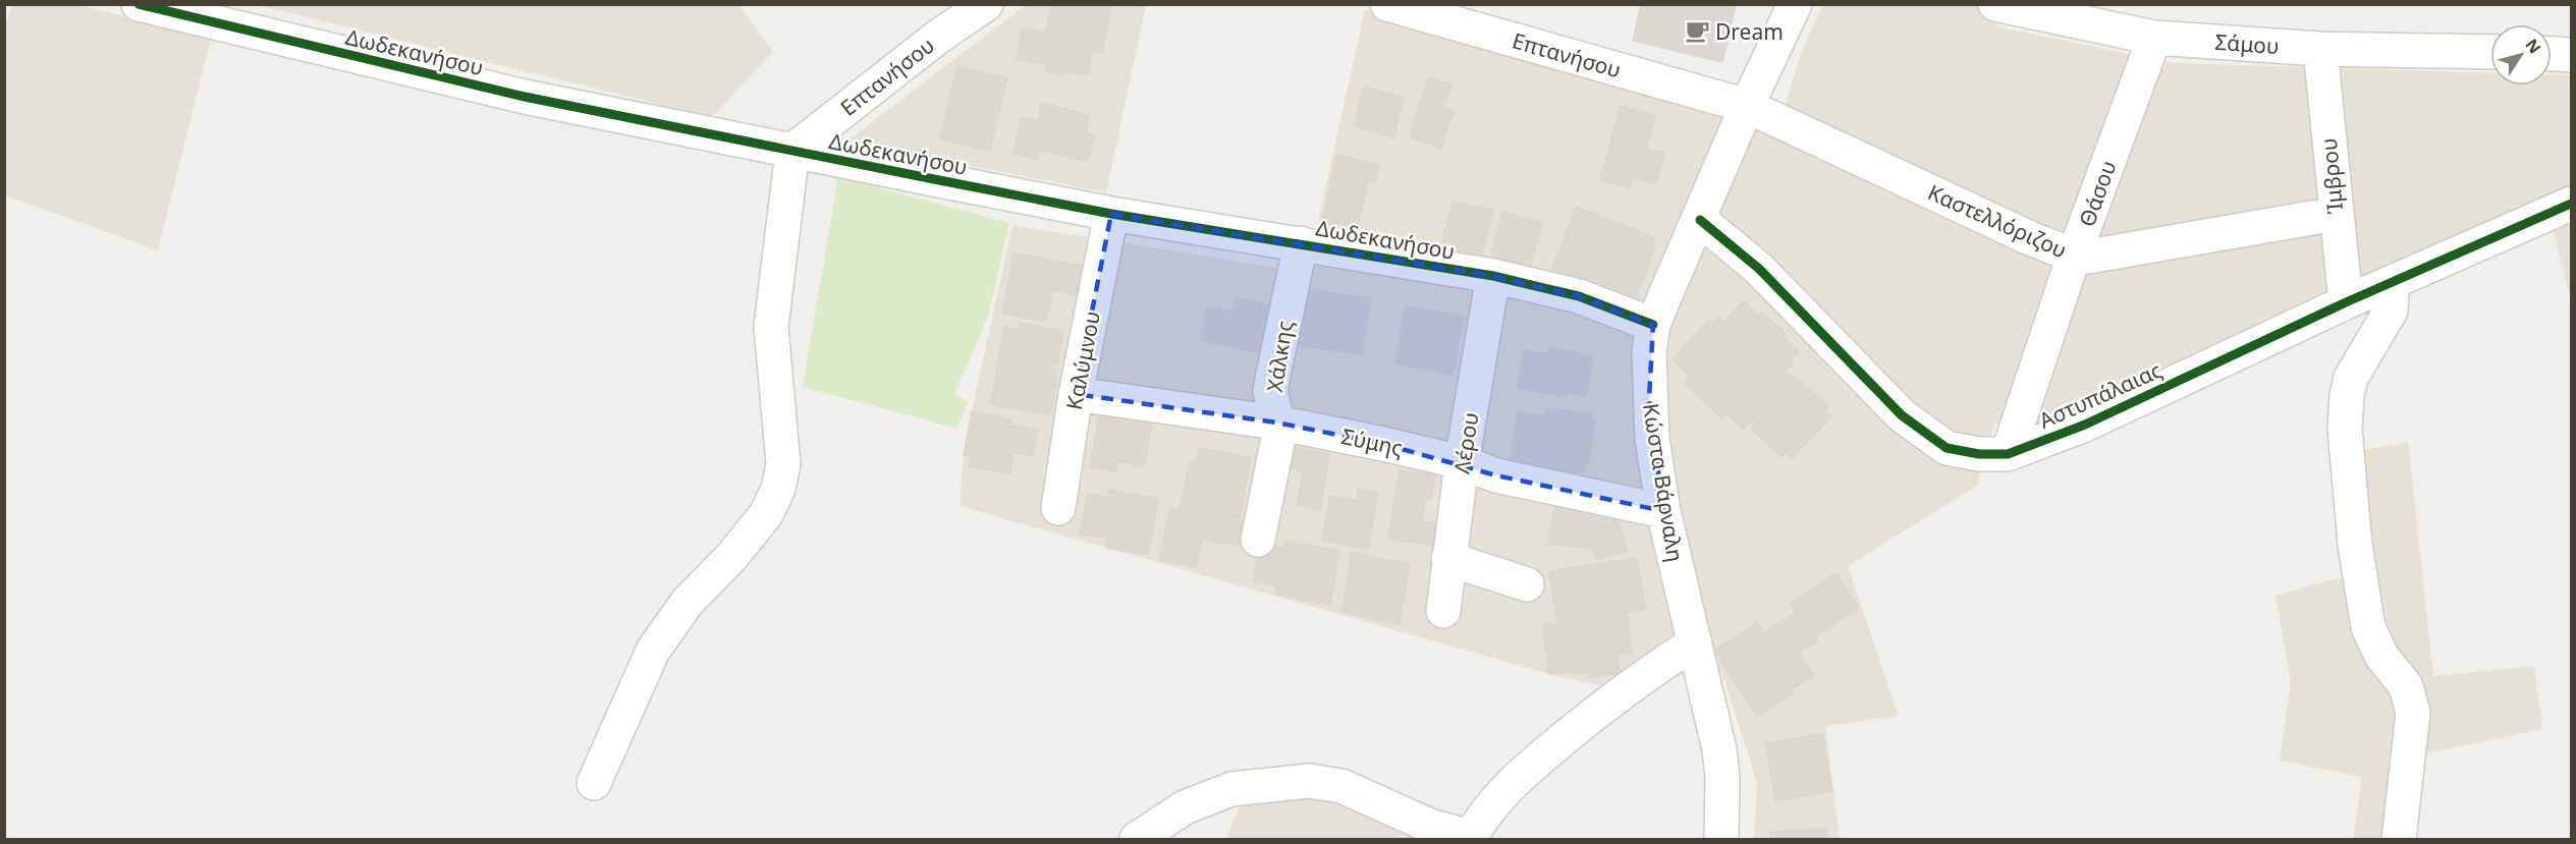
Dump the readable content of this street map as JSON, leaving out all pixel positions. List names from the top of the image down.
{
  "streets": {
    "street": [
      "Σάμου",
      "Δωδεκανήσου",
      "Επτανήσου",
      "Ίμβρου",
      "Θάσου",
      "Καστελλόριζου",
      "Χάλκης",
      "Καλύμνου",
      "Αστυπάλαιας",
      "Σύμης",
      "Λέρου",
      "Κώστα Βάρναλη"
    ]
  },
  "crossings": [
    ["Σάμου", "Ίμβρου"],
    ["Σάμου", "Θάσου"],
    ["Δωδεκανήσου", "Επτανήσου"],
    ["Δωδεκανήσου", "Χάλκης"],
    ["Δωδεκανήσου", "Καλύμνου"],
    ["Δωδεκανήσου", "Λέρου"],
    ["Δωδεκανήσου", "Κώστα Βάρναλη"],
    ["Επτανήσου", "Καστελλόριζου"],
    ["Επτανήσου", "Κώστα Βάρναλη"],
    ["Ίμβρου", "Καστελλόριζου"],
    ["Ίμβρου", "Αστυπάλαιας"],
    ["Θάσου", "Καστελλόριζου"],
    ["Θάσου", "Αστυπάλαιας"],
    ["Καστελλόριζου", "Κώστα Βάρναλη"],
    ["Χάλκης", "Σύμης"],
    ["Καλύμνου", "Σύμης"],
    ["Αστυπάλαιας", "Κώστα Βάρναλη"],
    ["Σύμης", "Λέρου"],
    ["Σύμης", "Κώστα Βάρναλη"]
  ],
  "places": {
    "cafe": ["Dream"]
  },
  "north": "top right"
}
